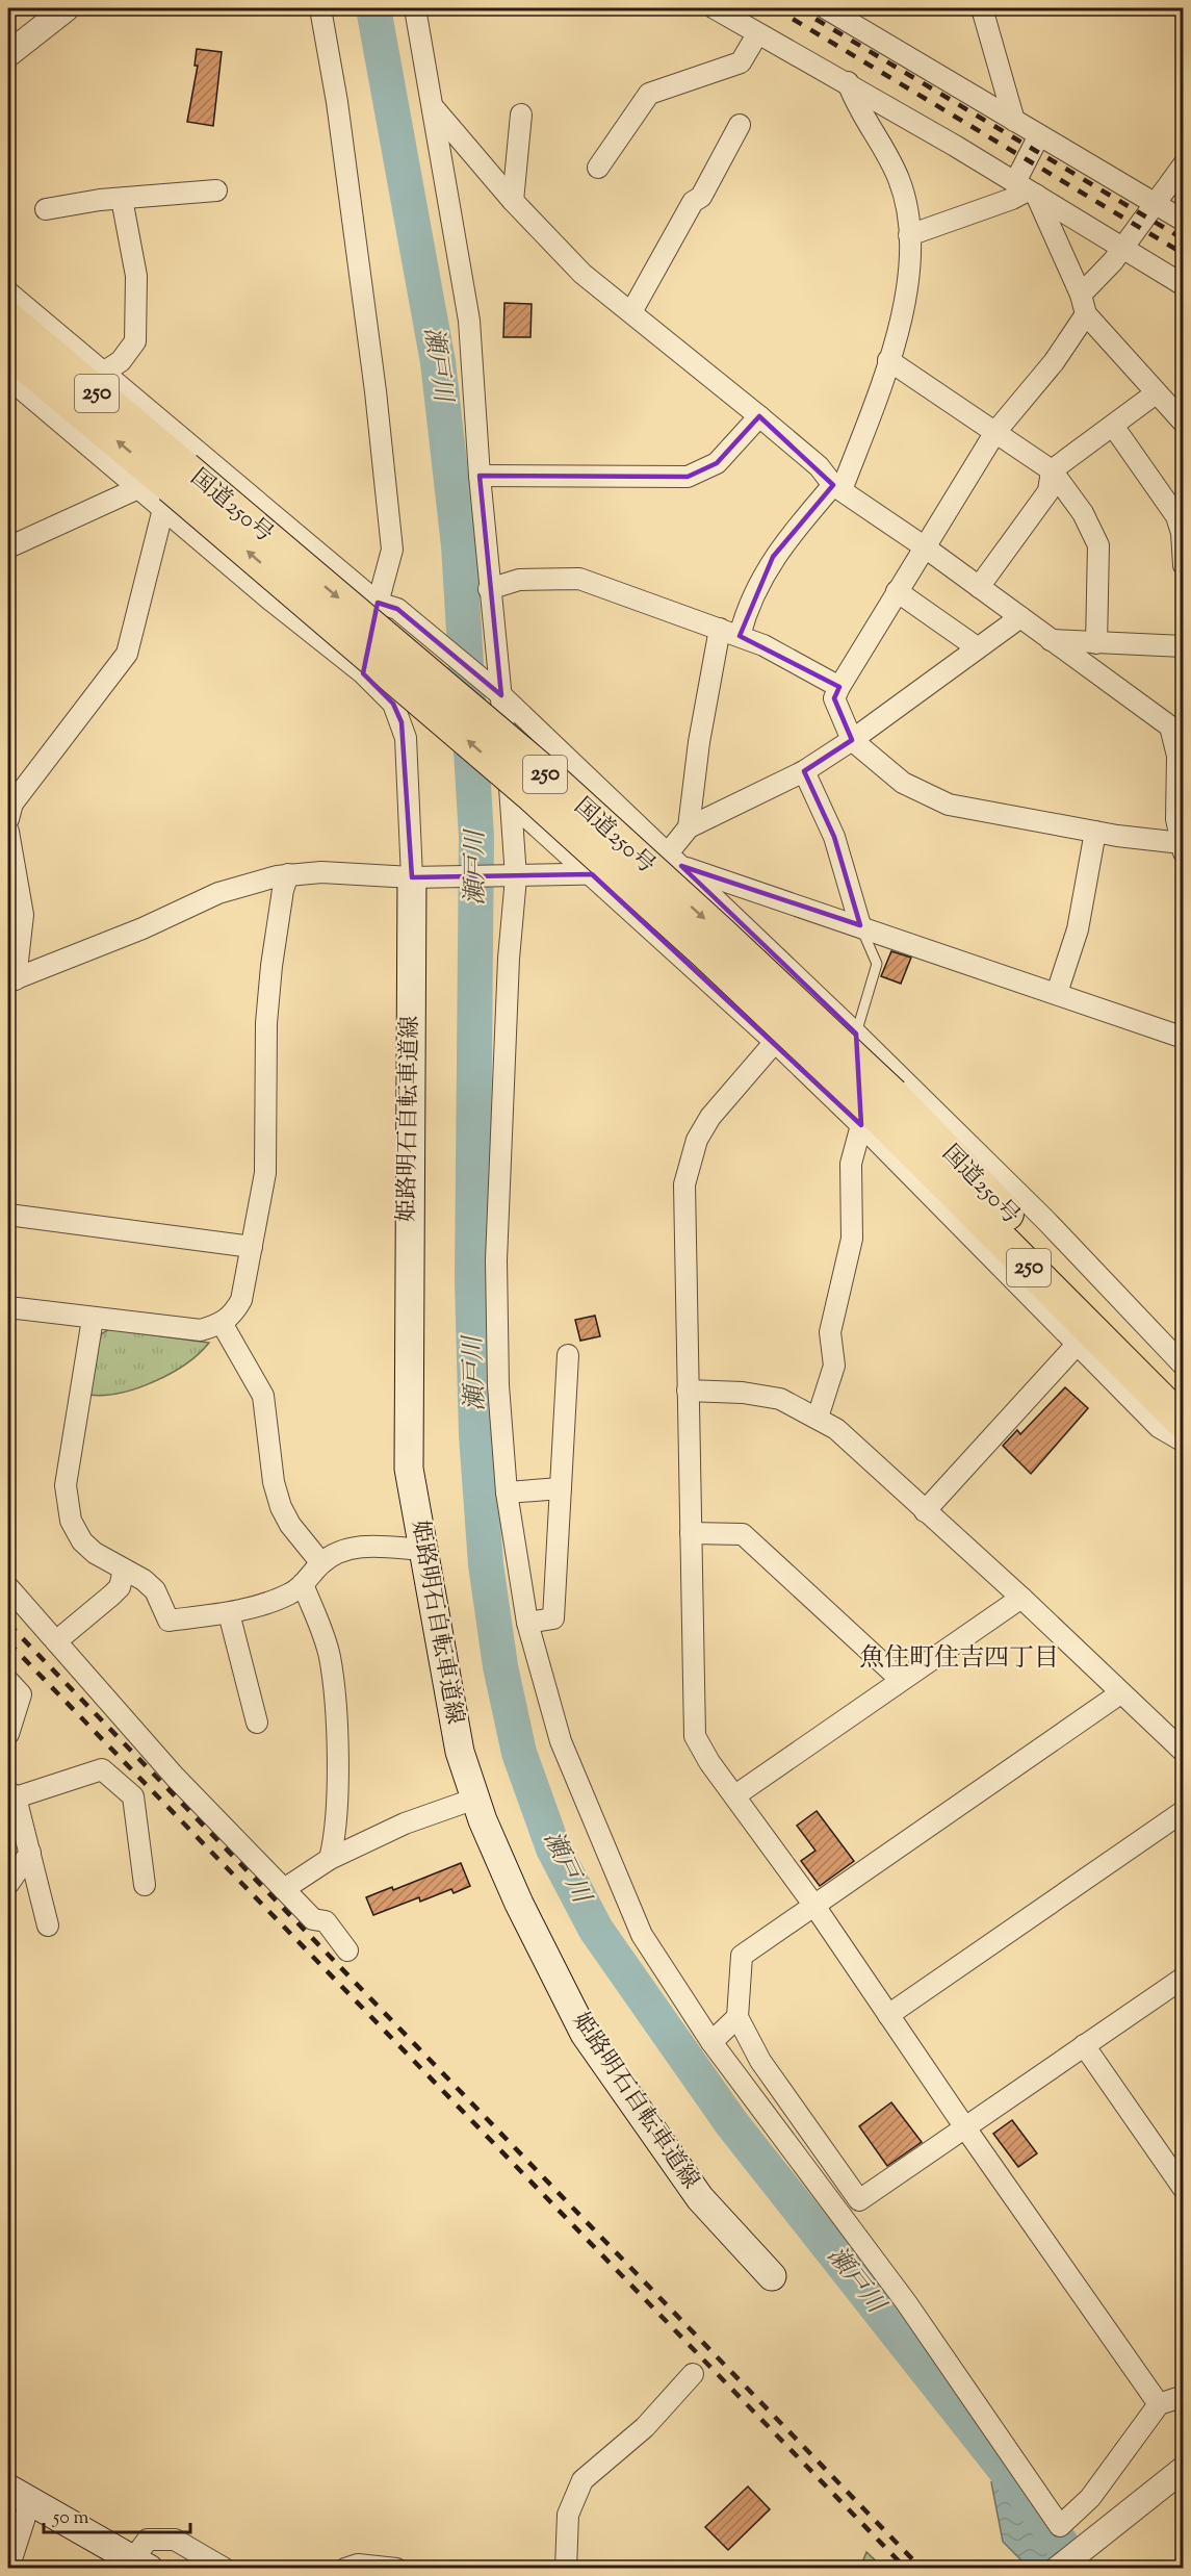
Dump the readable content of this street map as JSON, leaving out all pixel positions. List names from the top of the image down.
{
  "streets": {
    "highway": ["250", "国道250号"],
    "main road": ["姫路明石自転車道線"]
  },
  "districts": ["魚住町住吉四丁目"],
  "water": ["瀬戸川"],
  "scale_bar": "50 m"
}
